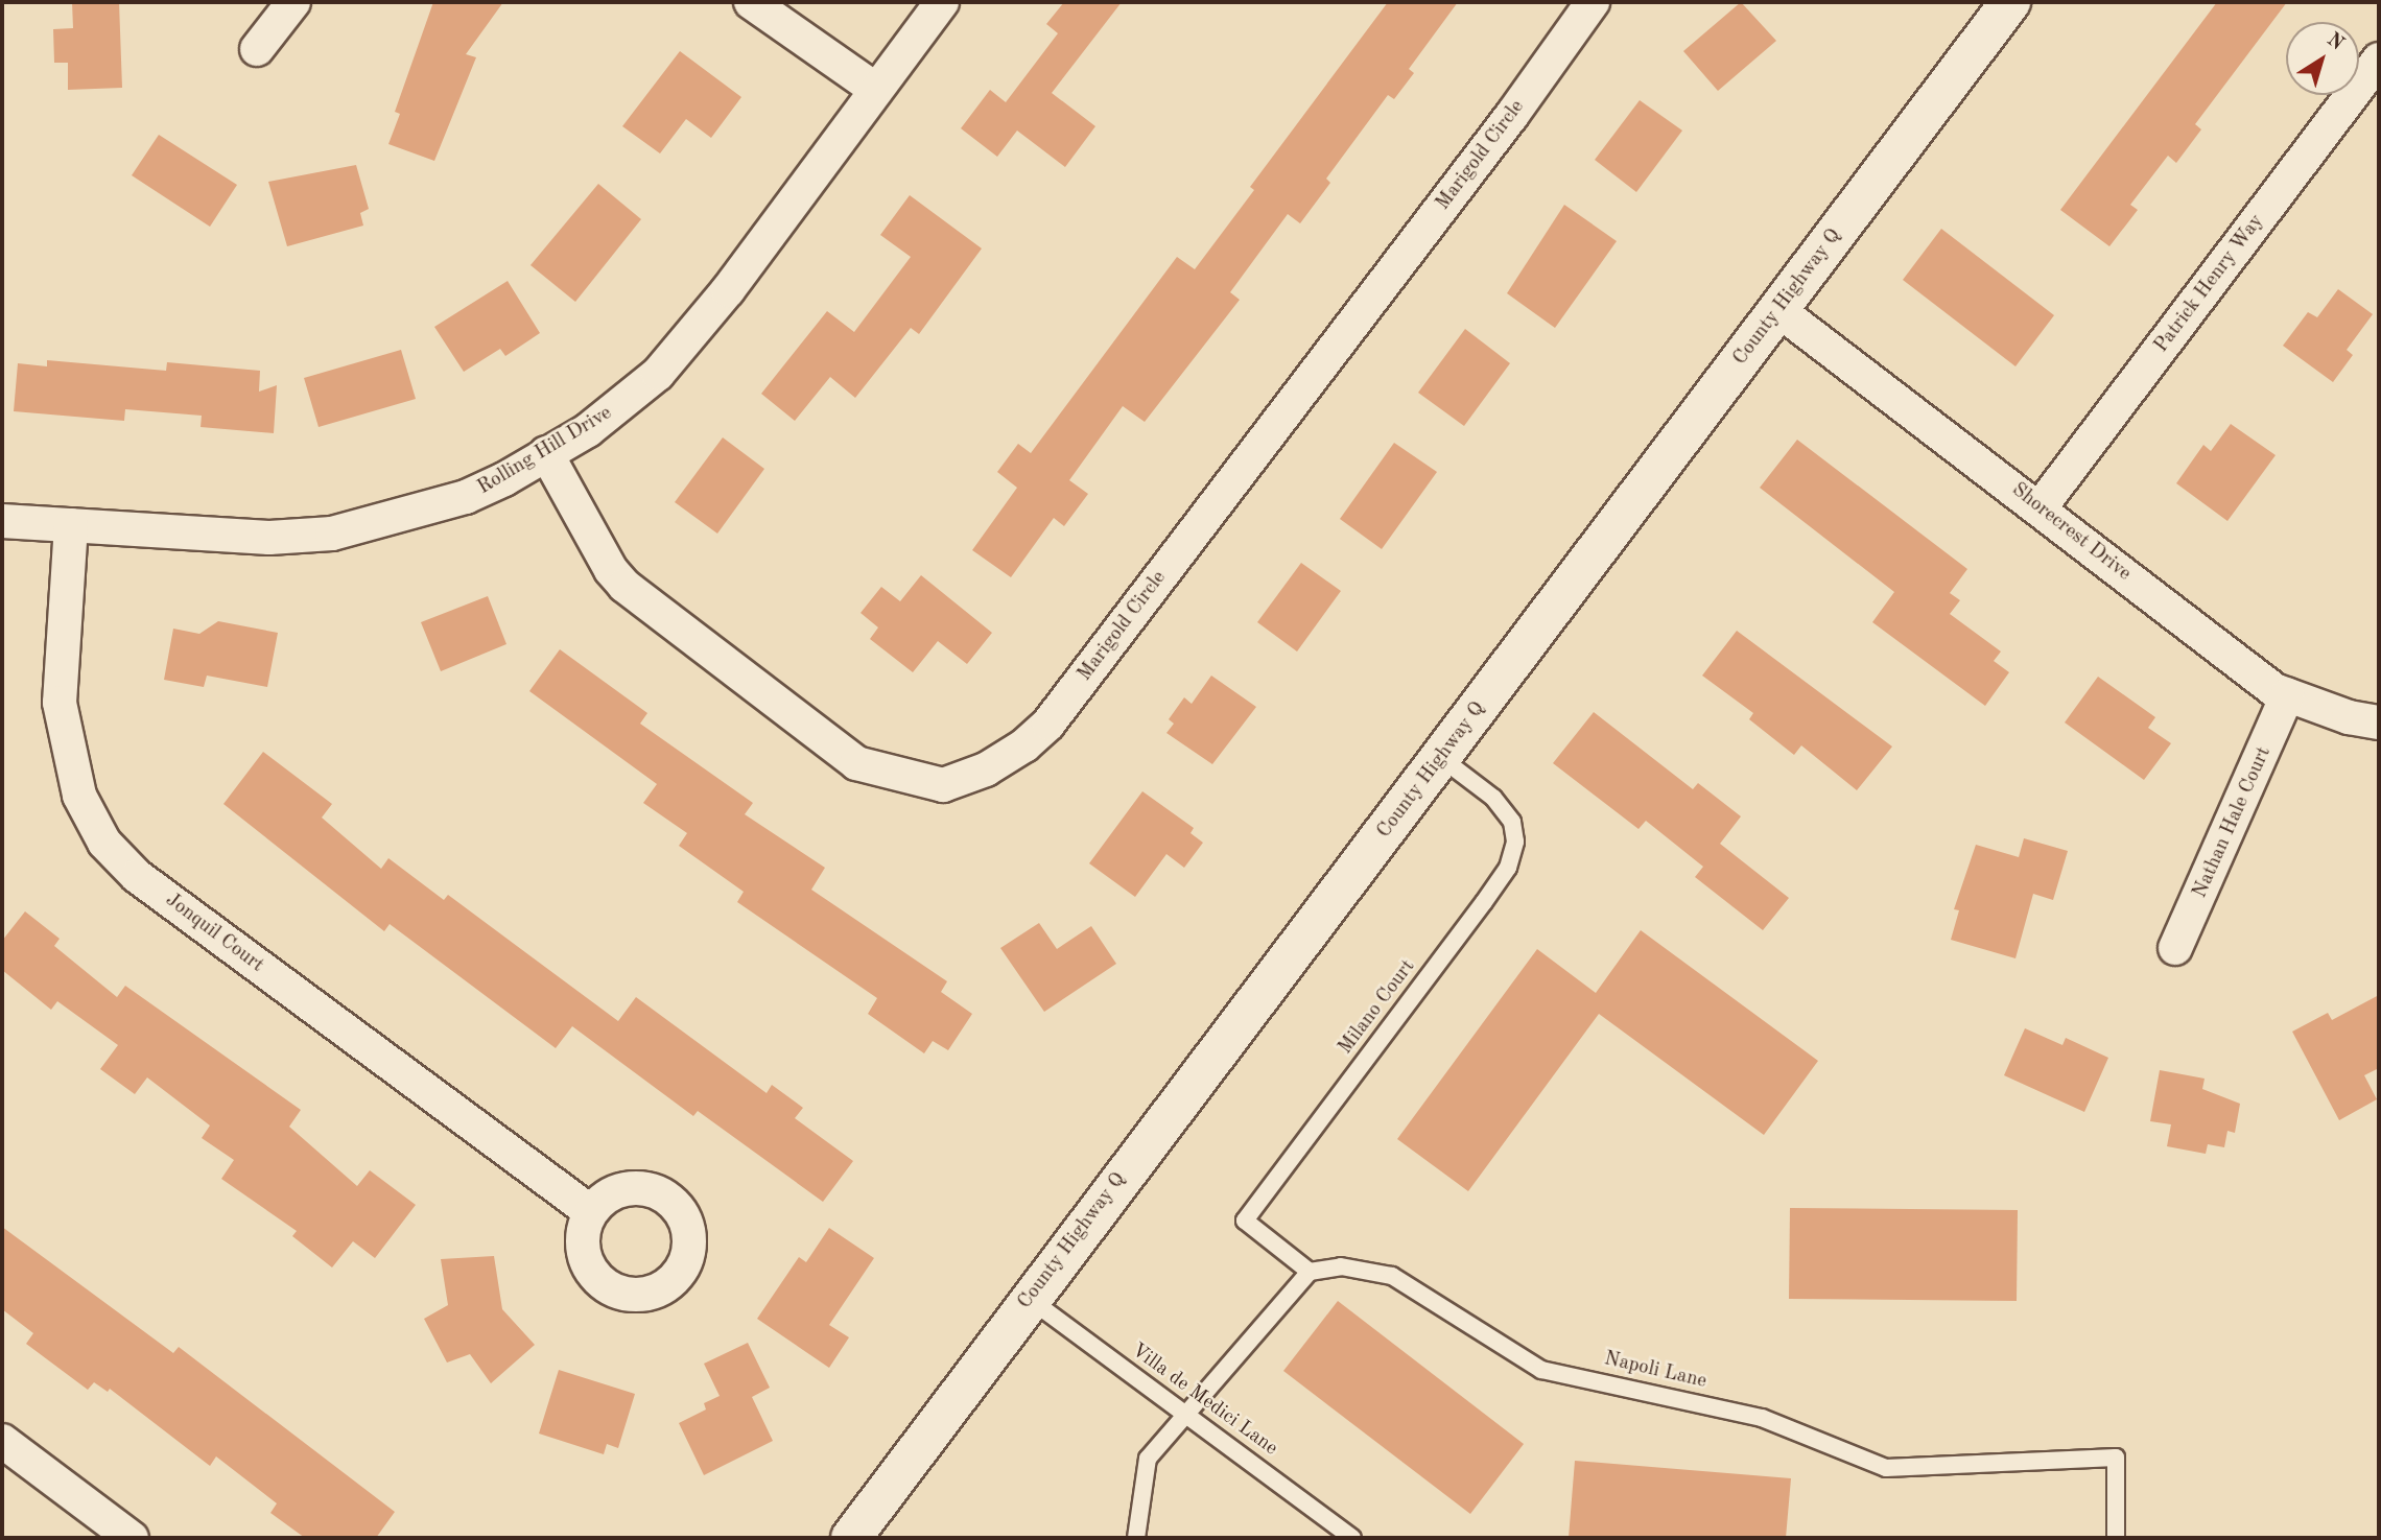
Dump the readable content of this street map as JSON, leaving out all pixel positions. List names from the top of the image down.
{
  "streets": {
    "main road": ["County Highway Q"],
    "street": [
      "Marigold Circle",
      "Patrick Henry Way",
      "Rolling Hill Drive",
      "Shorecrest Drive",
      "Nathan Hale Court",
      "Jonquil Court"
    ],
    "lane": ["Milano Court", "Napoli Lane", "Villa de Medici Lane"]
  },
  "crossings": [
    ["Marigold Circle", "Rolling Hill Drive"],
    ["Patrick Henry Way", "Shorecrest Drive"],
    ["County Highway Q", "Shorecrest Drive"],
    ["County Highway Q", "Milano Court"],
    ["County Highway Q", "Villa de Medici Lane"],
    ["Rolling Hill Drive", "Jonquil Court"],
    ["Shorecrest Drive", "Nathan Hale Court"],
    ["Milano Court", "Napoli Lane"]
  ],
  "north": "top right"
}
